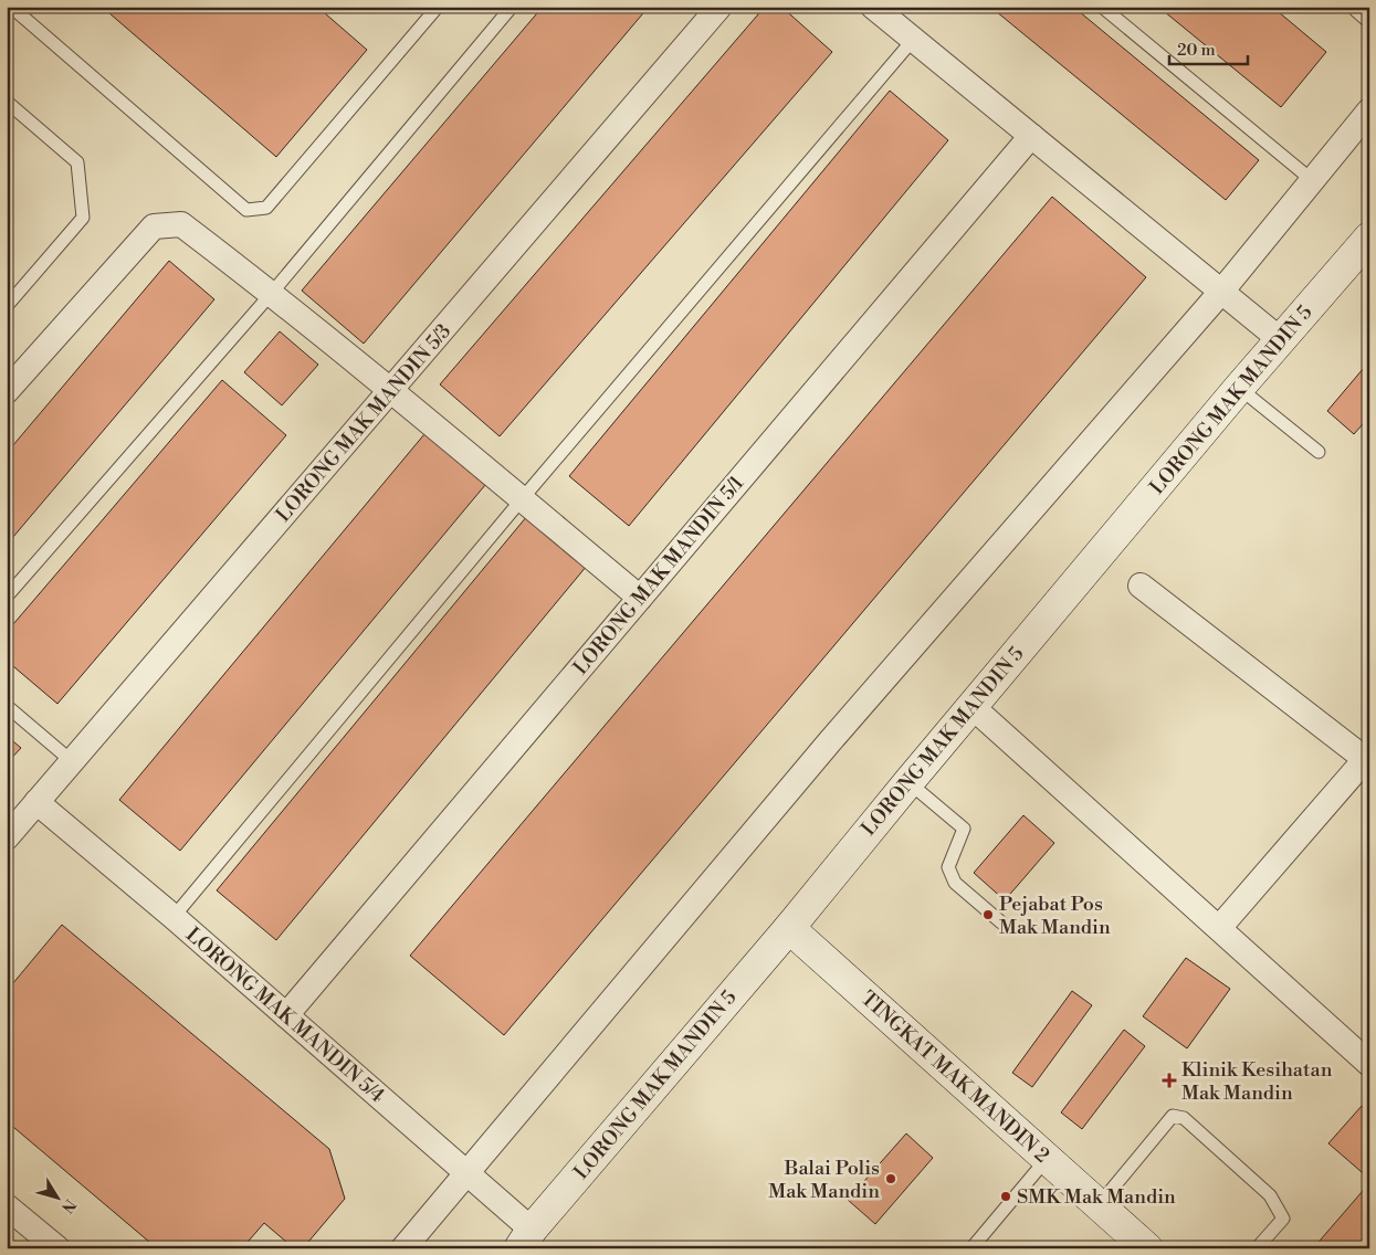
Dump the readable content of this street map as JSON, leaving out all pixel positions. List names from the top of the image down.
{
  "streets": {
    "street": [
      "LORONG MAK MANDIN 5",
      "LORONG MAK MANDIN 5/3",
      "LORONG MAK MANDIN 5/1",
      "LORONG MAK MANDIN 5/4",
      "TINGKAT MAK MANDIN 2"
    ]
  },
  "crossings": [
    ["LORONG MAK MANDIN 5", "LORONG MAK MANDIN 5/4"],
    ["LORONG MAK MANDIN 5", "TINGKAT MAK MANDIN 2"],
    ["LORONG MAK MANDIN 5/3", "LORONG MAK MANDIN 5/4"],
    ["LORONG MAK MANDIN 5/1", "LORONG MAK MANDIN 5/4"]
  ],
  "places": {
    "other": ["Pejabat Pos Mak Mandin", "Balai Polis Mak Mandin", "SMK Mak Mandin"],
    "health": ["Klinik Kesihatan Mak Mandin"]
  },
  "scale_bar": "20 m",
  "north": "bottom right"
}
